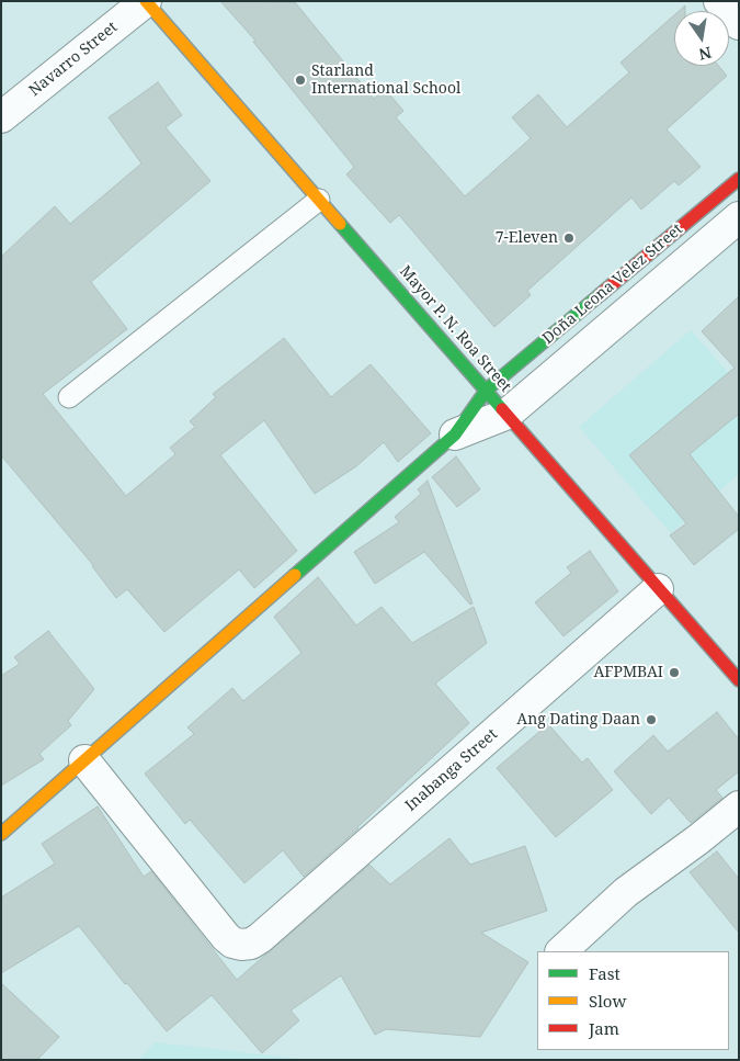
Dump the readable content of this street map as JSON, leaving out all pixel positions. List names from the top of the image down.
{
  "streets": {
    "street": [
      "Navarro Street",
      "Doña Leona Velez Street",
      "Mayor P. N. Roa Street",
      "Inabanga Street"
    ]
  },
  "crossings": [
    ["Navarro Street", "Mayor P. N. Roa Street"],
    ["Doña Leona Velez Street", "Mayor P. N. Roa Street"],
    ["Doña Leona Velez Street", "Inabanga Street"],
    ["Mayor P. N. Roa Street", "Inabanga Street"]
  ],
  "places": [
    "Starland International School",
    "7-Eleven",
    "AFPMBAI",
    "Ang Dating Daan"
  ],
  "legend": ["Fast", "Slow", "Jam"],
  "north": "bottom"
}
